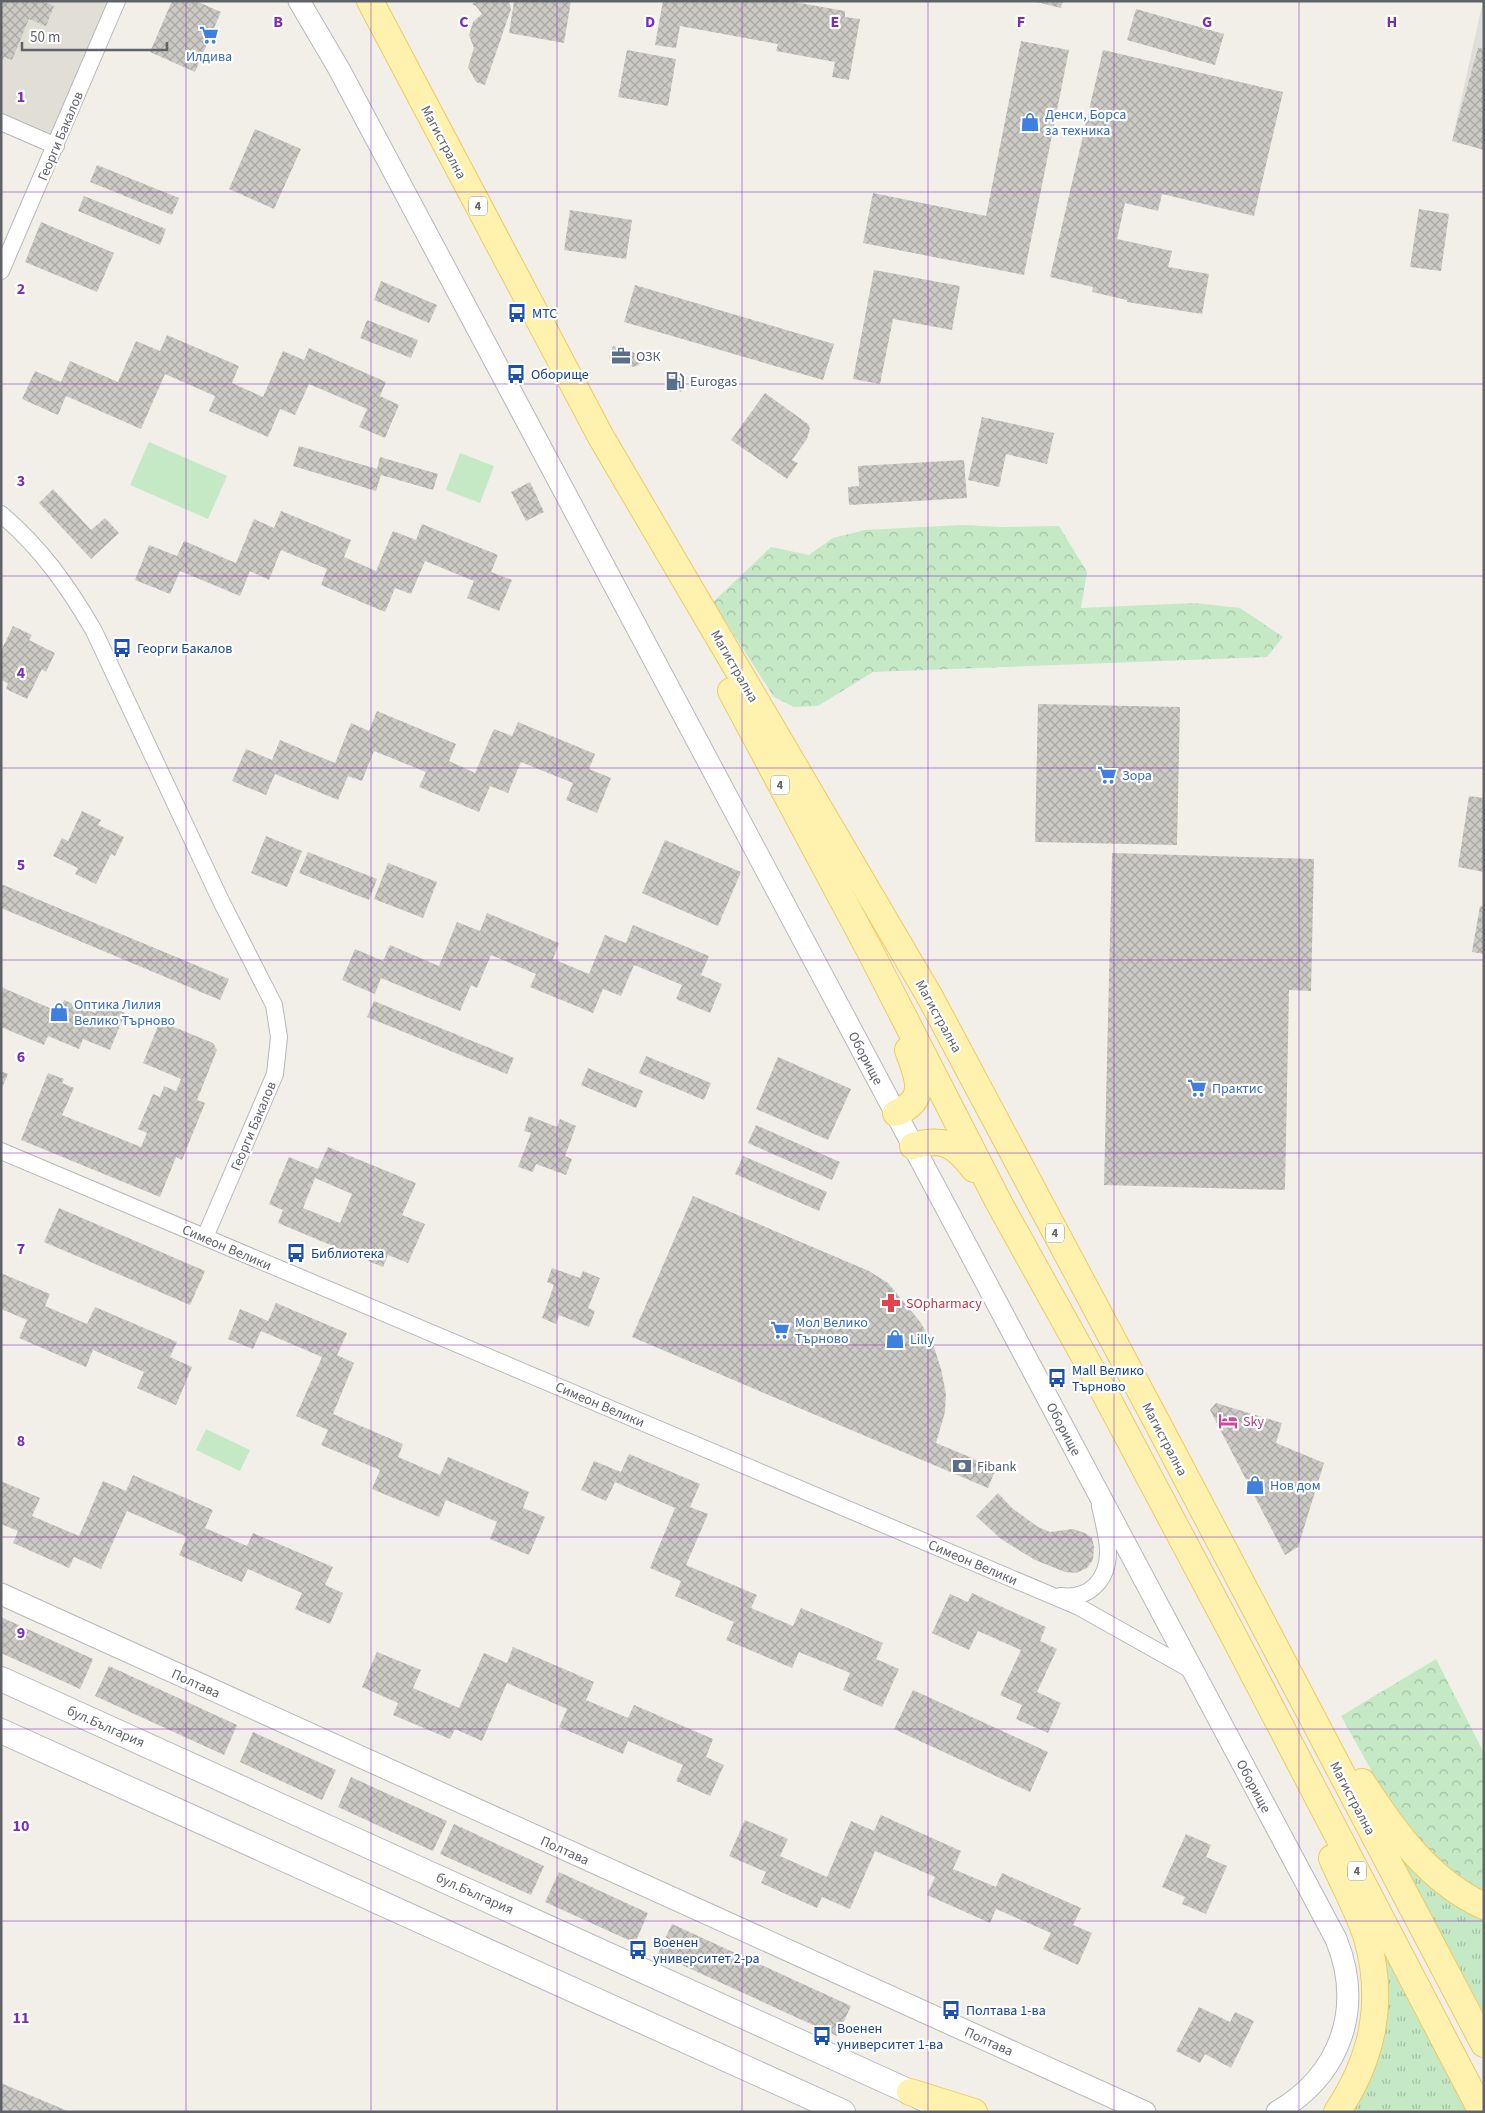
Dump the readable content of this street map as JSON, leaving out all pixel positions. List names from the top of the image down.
{
  "streets": {
    "main road": ["Магистрална", "4", "бул.България"],
    "street": [
      "Георги Бакалов",
      "Оборище",
      "Симеон Велики",
      "Полтава"
    ]
  },
  "crossings": [
    ["Георги Бакалов", "Симеон Велики"],
    ["Магистрална", "4"],
    ["Оборище", "Симеон Велики"]
  ],
  "places": {
    "supermarket": [
      "Илдива",
      "Зора",
      "Практис",
      "Мол Велико Търново"
    ],
    "shop": [
      "Денси, Борса за техника",
      "Оптика Лилия Велико Търново",
      "Lilly",
      "Нов дом"
    ],
    "bus stop": [
      "МТС",
      "Оборище",
      "Георги Бакалов",
      "Библиотека",
      "Mall Велико Търново",
      "Военен университет 2-ра",
      "Полтава 1-ва",
      "Военен университет 1-ва"
    ],
    "office": ["ОЗК"],
    "fuel station": ["Eurogas"],
    "pharmacy": ["SOpharmacy"],
    "hotel": ["Sky"],
    "bank": ["Fibank"]
  },
  "scale_bar": "50 m",
  "grid": {
    "columns": [
      "B",
      "C",
      "D",
      "E",
      "F",
      "G",
      "H"
    ],
    "rows": [
      "1",
      "2",
      "3",
      "4",
      "5",
      "6",
      "7",
      "8",
      "9",
      "10",
      "11"
    ]
  }
}
